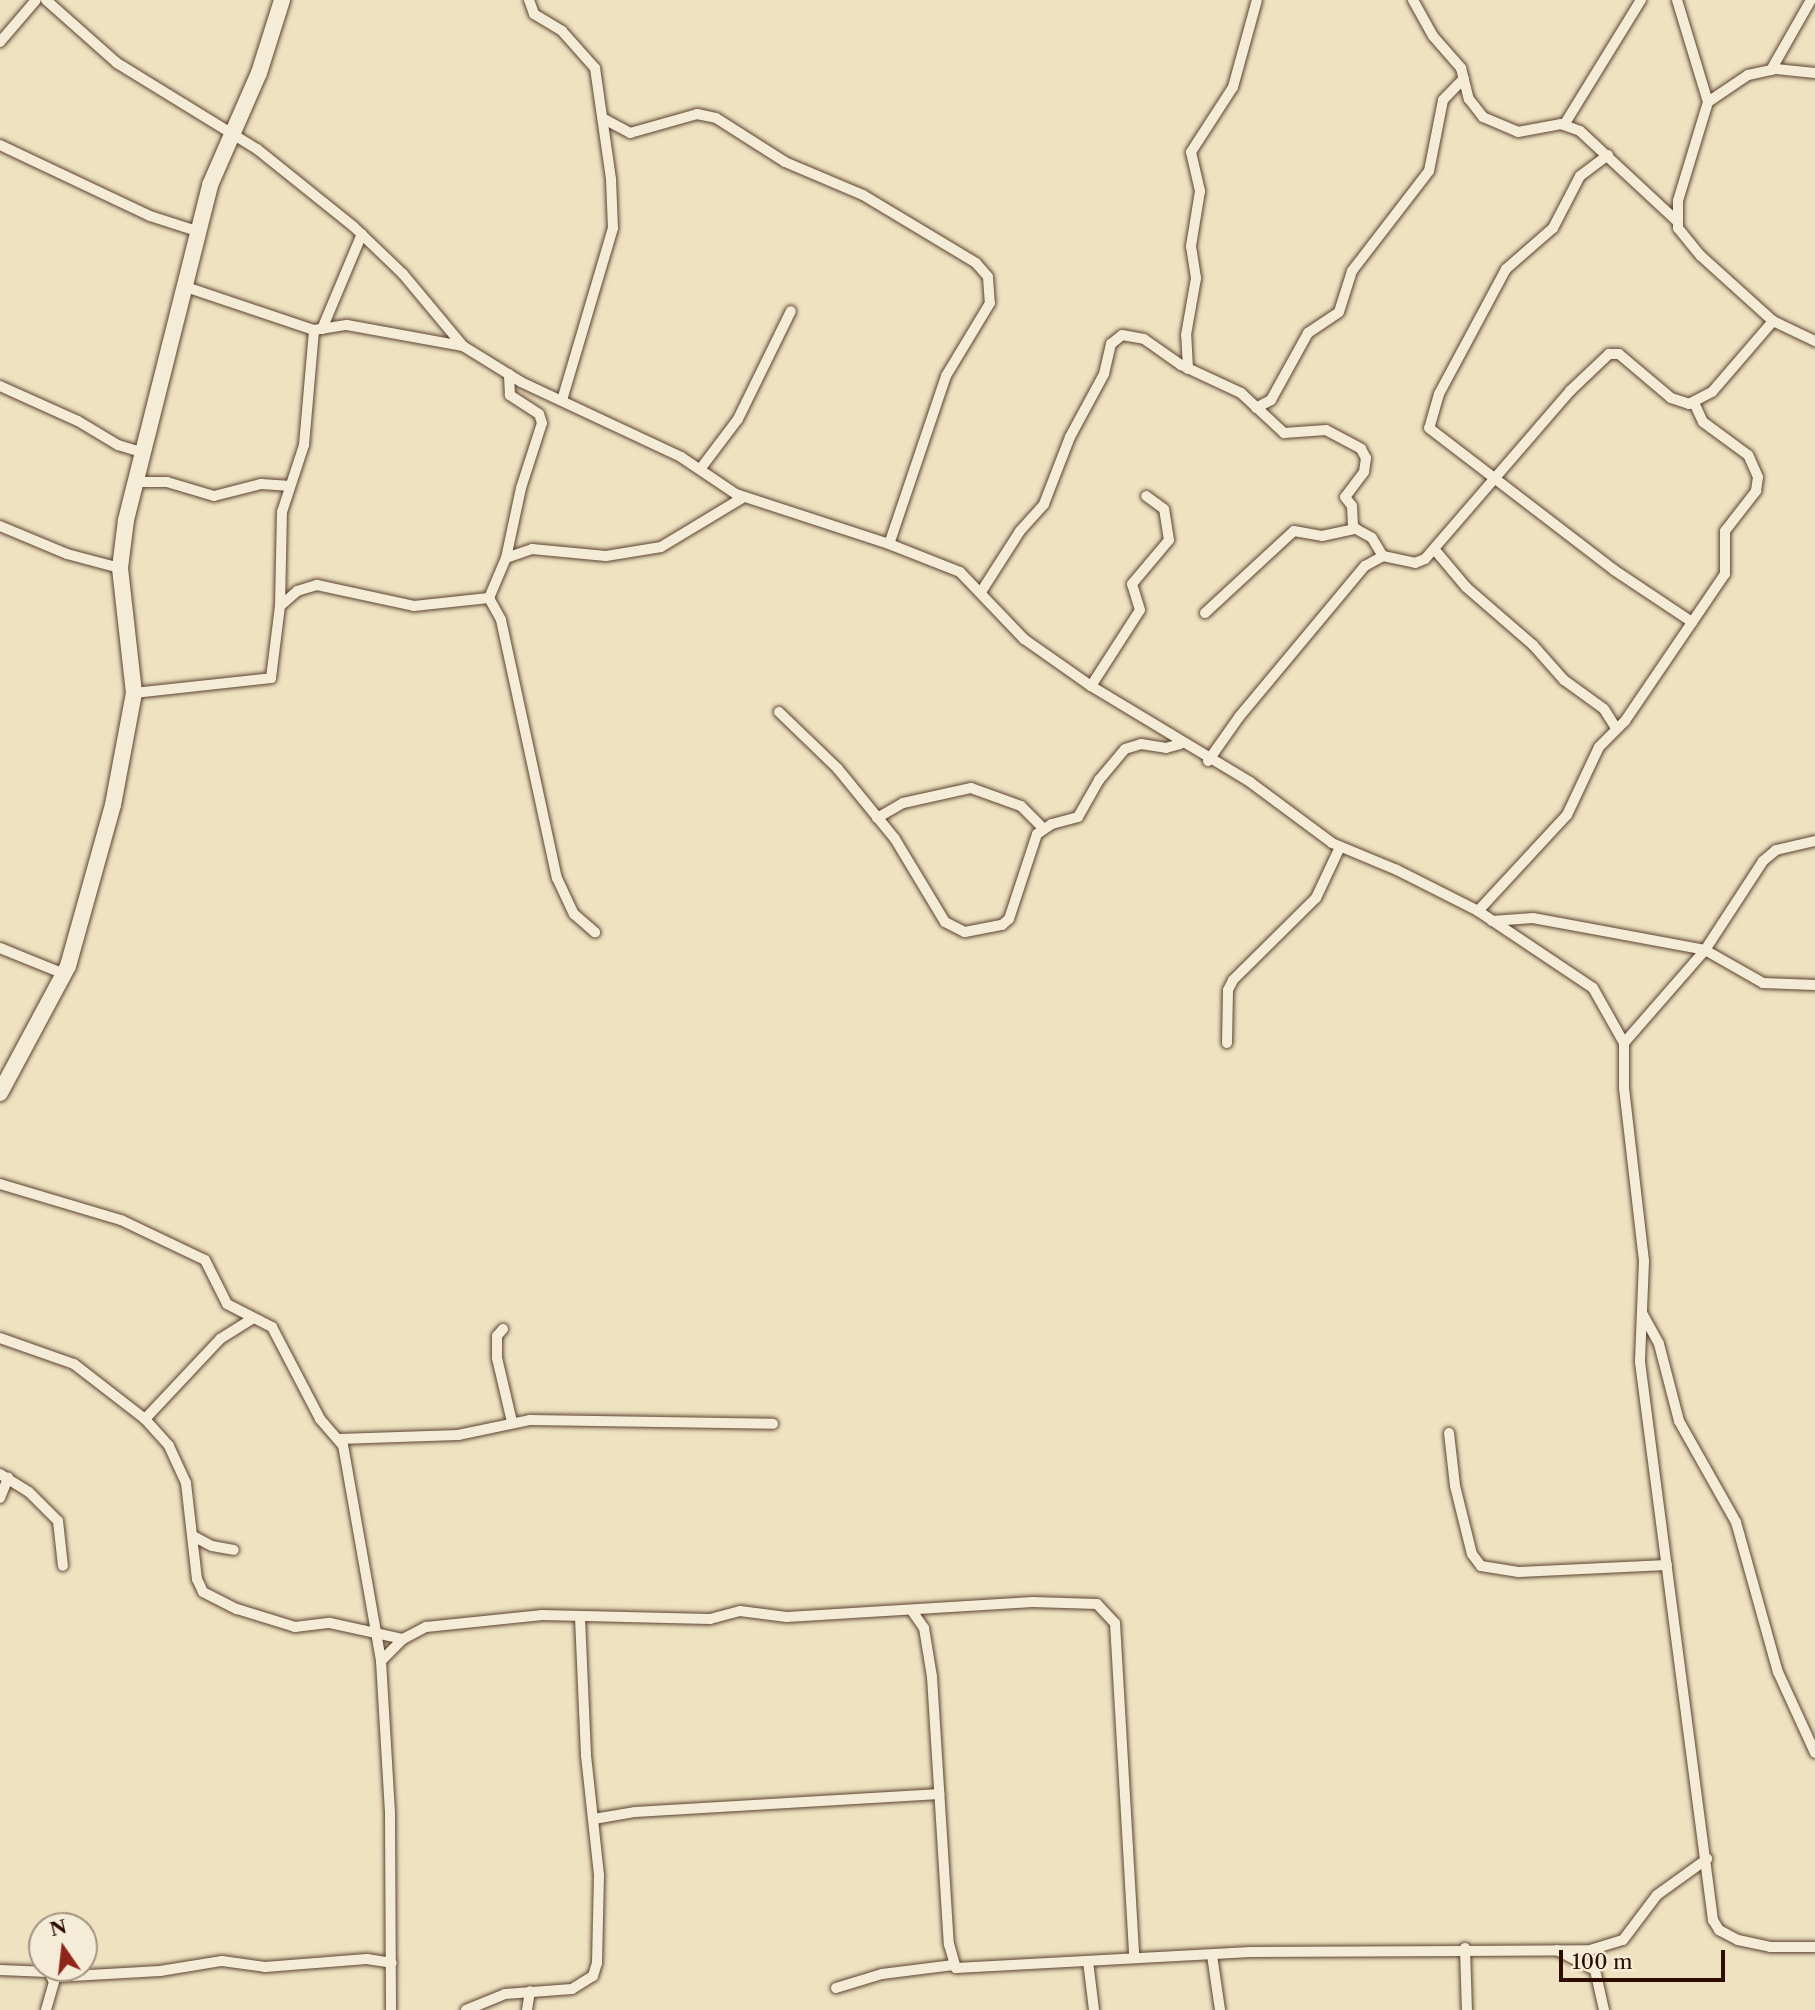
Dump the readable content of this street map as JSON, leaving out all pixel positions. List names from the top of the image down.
{
  "scale_bar": "100 m",
  "north": "top"
}
